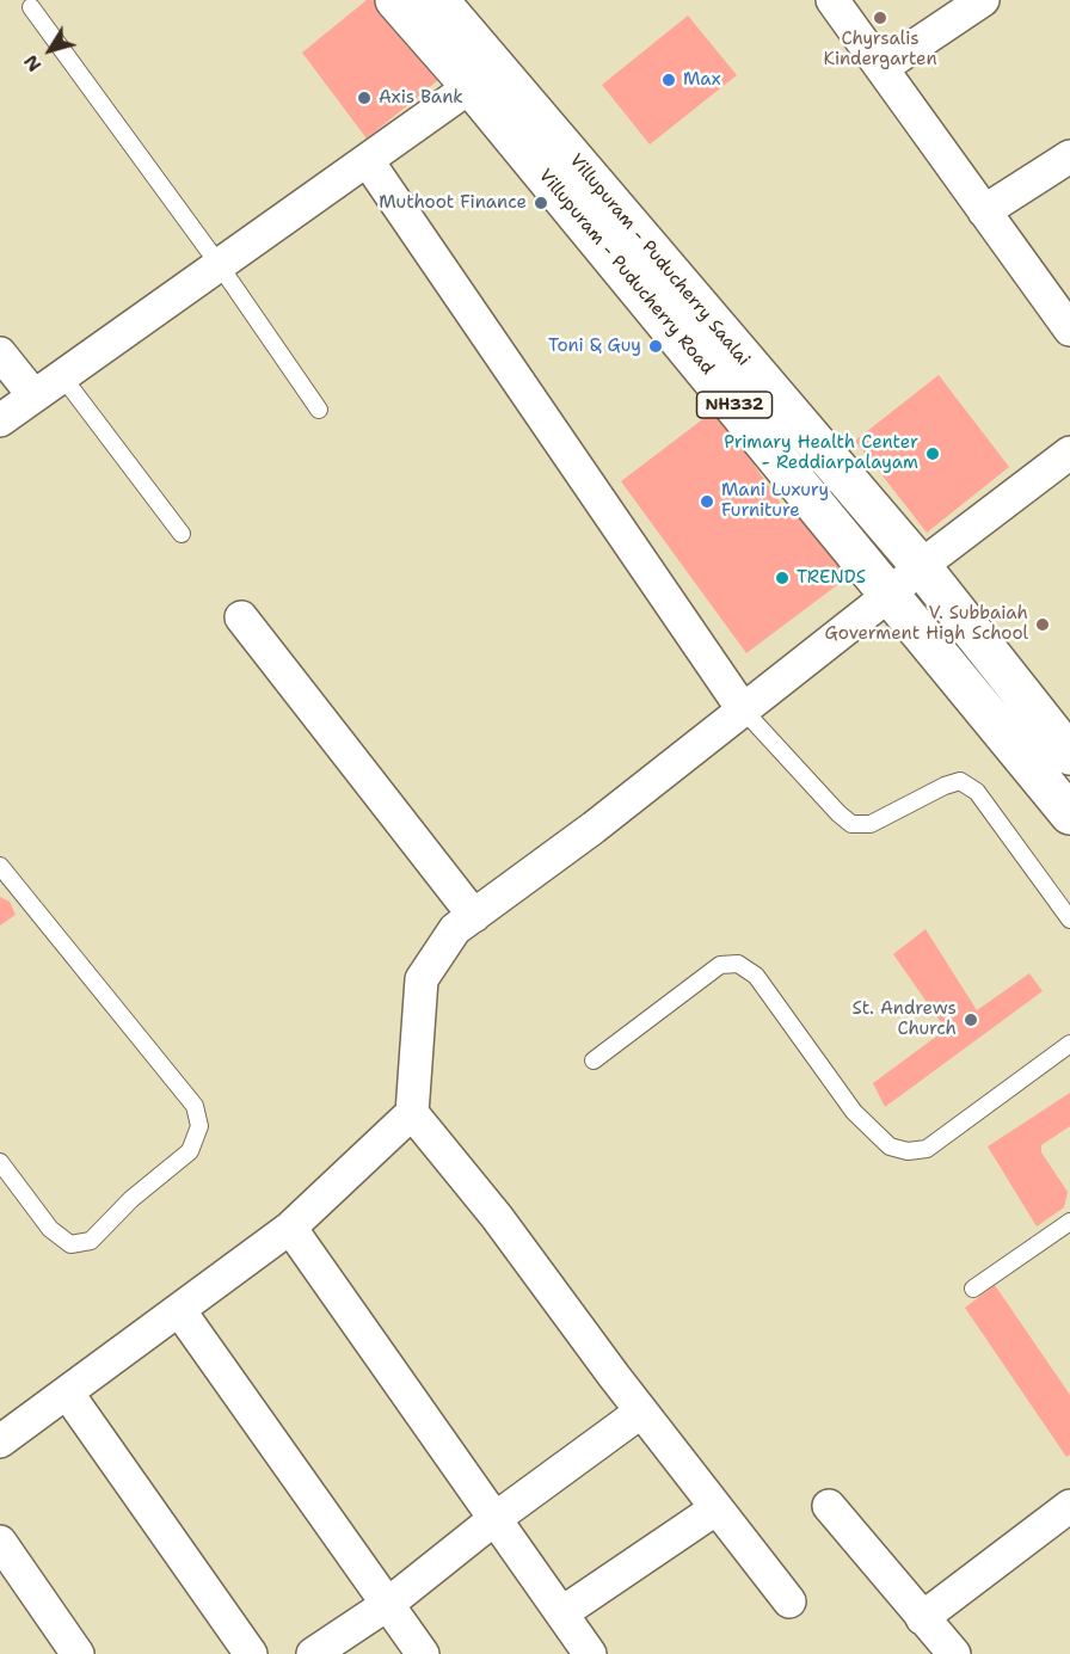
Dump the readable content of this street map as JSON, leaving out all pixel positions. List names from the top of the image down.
{
  "streets": {
    "highway": ["Villupuram - Puducherry Saalai", "Villupuram - Puducherry Road", "NH332"]
  },
  "crossings": [
    ["Villupuram - Puducherry Saalai", "Villupuram - Puducherry Road"]
  ],
  "places": [
    "Chyrsalis Kindergarten",
    "Max",
    "Axis Bank",
    "Muthoot Finance",
    "Toni & Guy",
    "Primary Health Center - Reddiarpalayam",
    "Mani Luxury Furniture",
    "TRENDS",
    "V. Subbaiah Goverment High School",
    "St. Andrews Church"
  ],
  "north": "bottom left"
}
